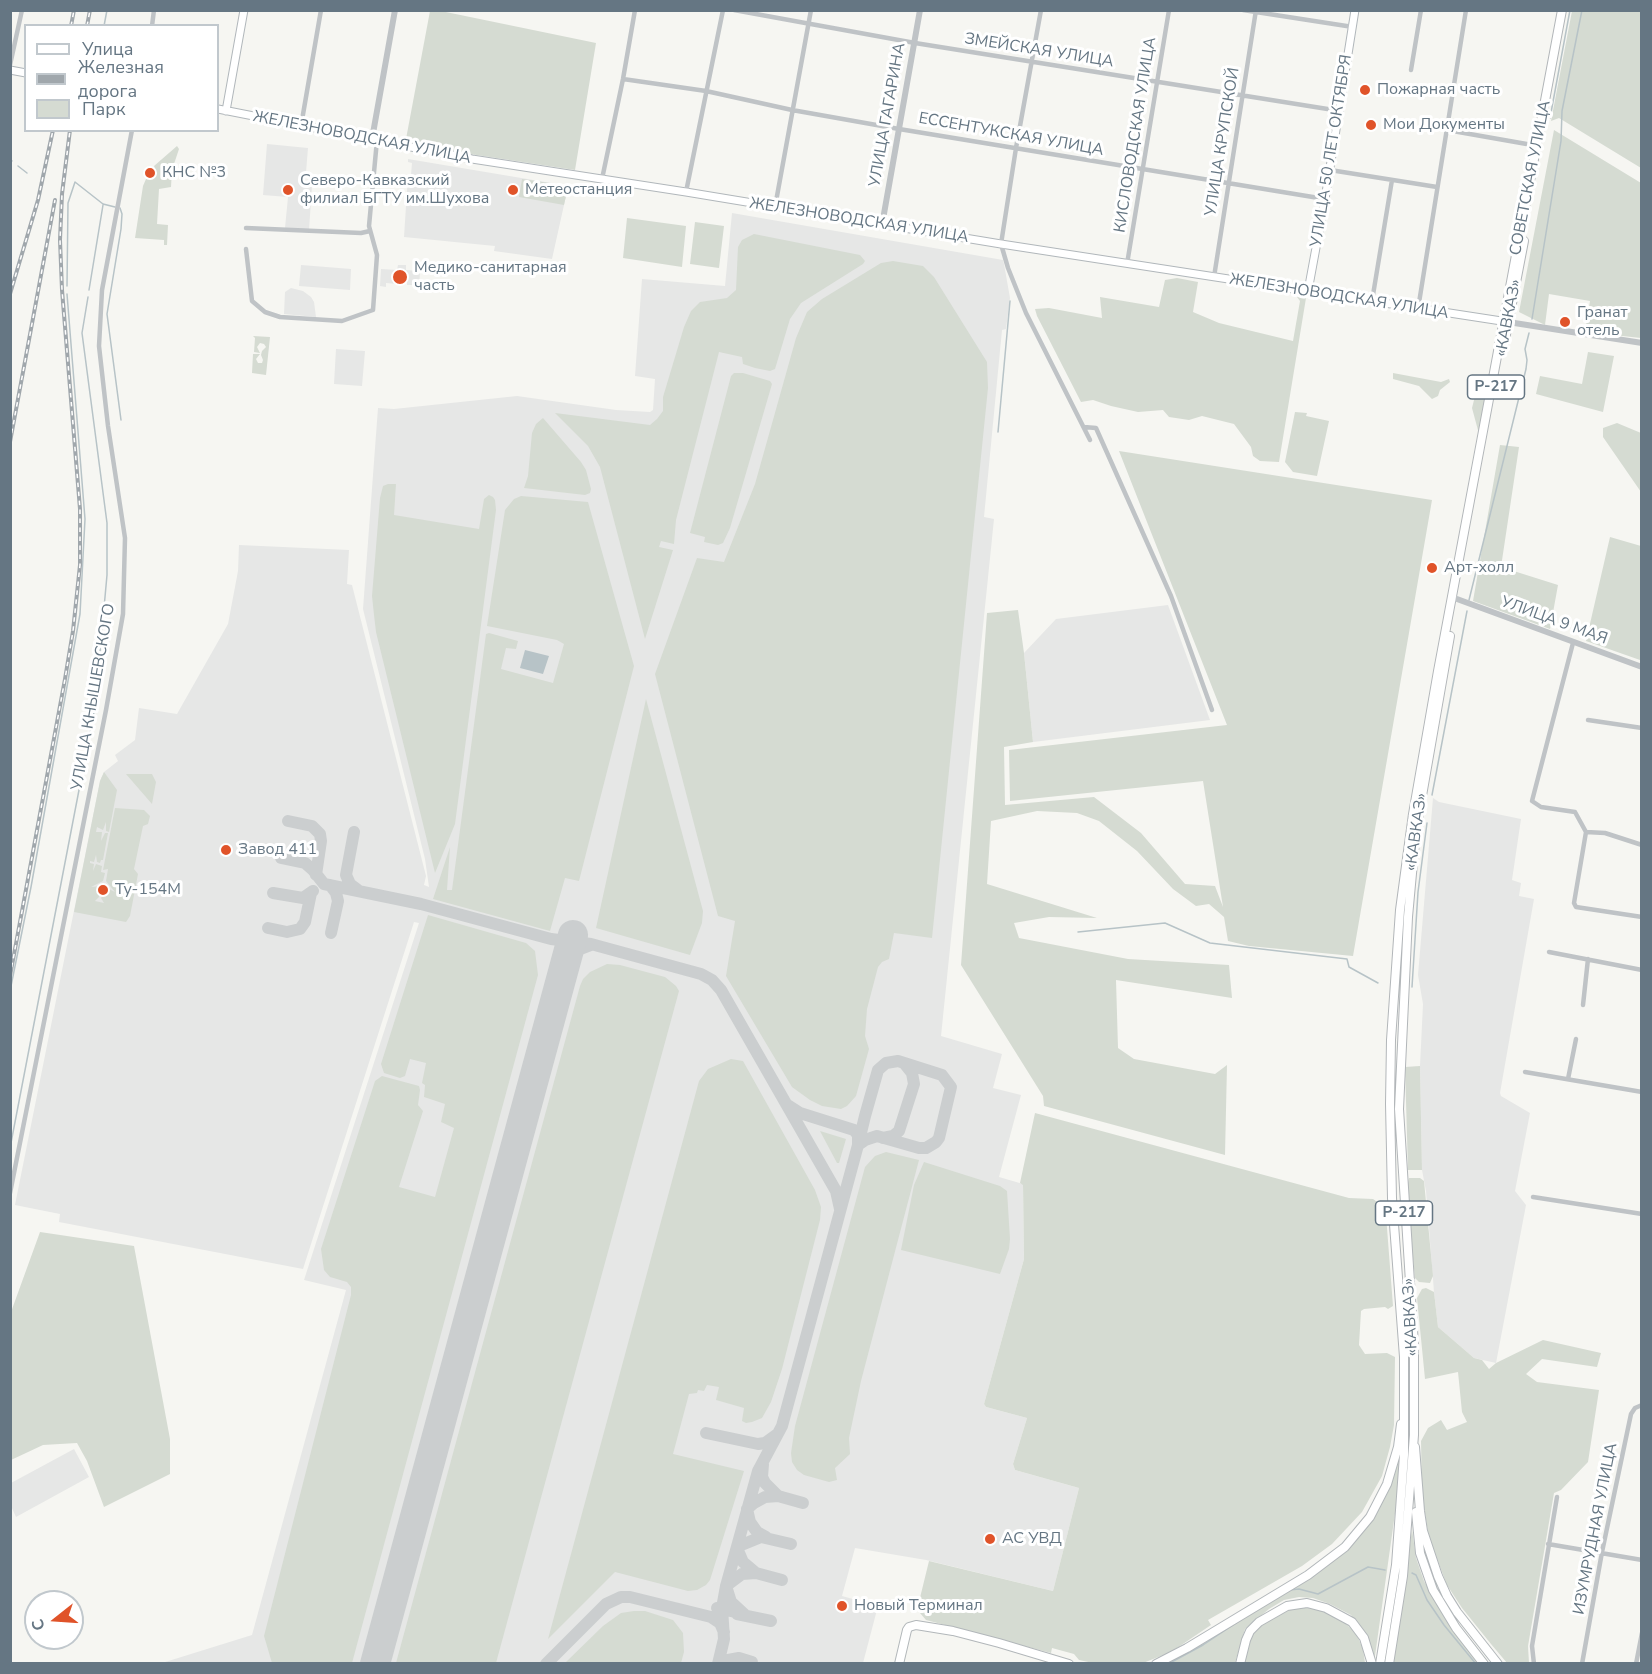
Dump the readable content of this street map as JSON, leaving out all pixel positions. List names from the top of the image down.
{
  "streets": {
    "main road": [
      "ЖЕЛЕЗНОВОДСКАЯ УЛИЦА",
      "УЛИЦА 50 ЛЕТ ОКТЯБРЯ",
      "СОВЕТСКАЯ УЛИЦА",
      "«КАВКАЗ»",
      "Р-217"
    ],
    "street": [
      "ЗМЕЙСКАЯ УЛИЦА",
      "УЛИЦА ГАГАРИНА",
      "ЕССЕНТУКСКАЯ УЛИЦА",
      "КИСЛОВОДСКАЯ УЛИЦА",
      "УЛИЦА КРУПСКОЙ",
      "УЛИЦА 9 МАЯ",
      "УЛИЦА КНЫШЕВСКОГО",
      "ИЗУМРУДНАЯ УЛИЦА"
    ]
  },
  "crossings": [
    ["ЗМЕЙСКАЯ УЛИЦА", "УЛИЦА ГАГАРИНА"],
    ["ЗМЕЙСКАЯ УЛИЦА", "КИСЛОВОДСКАЯ УЛИЦА"],
    ["ЗМЕЙСКАЯ УЛИЦА", "УЛИЦА КРУПСКОЙ"],
    ["ЗМЕЙСКАЯ УЛИЦА", "УЛИЦА 50 ЛЕТ ОКТЯБРЯ"],
    ["УЛИЦА ГАГАРИНА", "ЕССЕНТУКСКАЯ УЛИЦА"],
    ["УЛИЦА ГАГАРИНА", "ЖЕЛЕЗНОВОДСКАЯ УЛИЦА"],
    ["ЕССЕНТУКСКАЯ УЛИЦА", "КИСЛОВОДСКАЯ УЛИЦА"],
    ["ЕССЕНТУКСКАЯ УЛИЦА", "УЛИЦА КРУПСКОЙ"],
    ["ЕССЕНТУКСКАЯ УЛИЦА", "УЛИЦА 50 ЛЕТ ОКТЯБРЯ"],
    ["КИСЛОВОДСКАЯ УЛИЦА", "ЖЕЛЕЗНОВОДСКАЯ УЛИЦА"],
    ["ЖЕЛЕЗНОВОДСКАЯ УЛИЦА", "УЛИЦА КРУПСКОЙ"],
    ["ЖЕЛЕЗНОВОДСКАЯ УЛИЦА", "УЛИЦА 50 ЛЕТ ОКТЯБРЯ"],
    ["ЖЕЛЕЗНОВОДСКАЯ УЛИЦА", "СОВЕТСКАЯ УЛИЦА"],
    ["ЖЕЛЕЗНОВОДСКАЯ УЛИЦА", "«КАВКАЗ»"],
    ["СОВЕТСКАЯ УЛИЦА", "«КАВКАЗ»"],
    ["«КАВКАЗ»", "УЛИЦА 9 МАЯ"]
  ],
  "places": [
    "Пожарная часть",
    "Мои Документы",
    "КНС №3",
    "Северо-Кавказский филиал БГТУ им.Шухова",
    "Метеостанция",
    "Медико-санитарная часть",
    "Гранат отель",
    "Арт-холл",
    "Завод 411",
    "Ту-154М",
    "АС УВД",
    "Новый Терминал"
  ],
  "legend": ["Улица", "Железная дорога", "Парк"],
  "north": "left"
}
